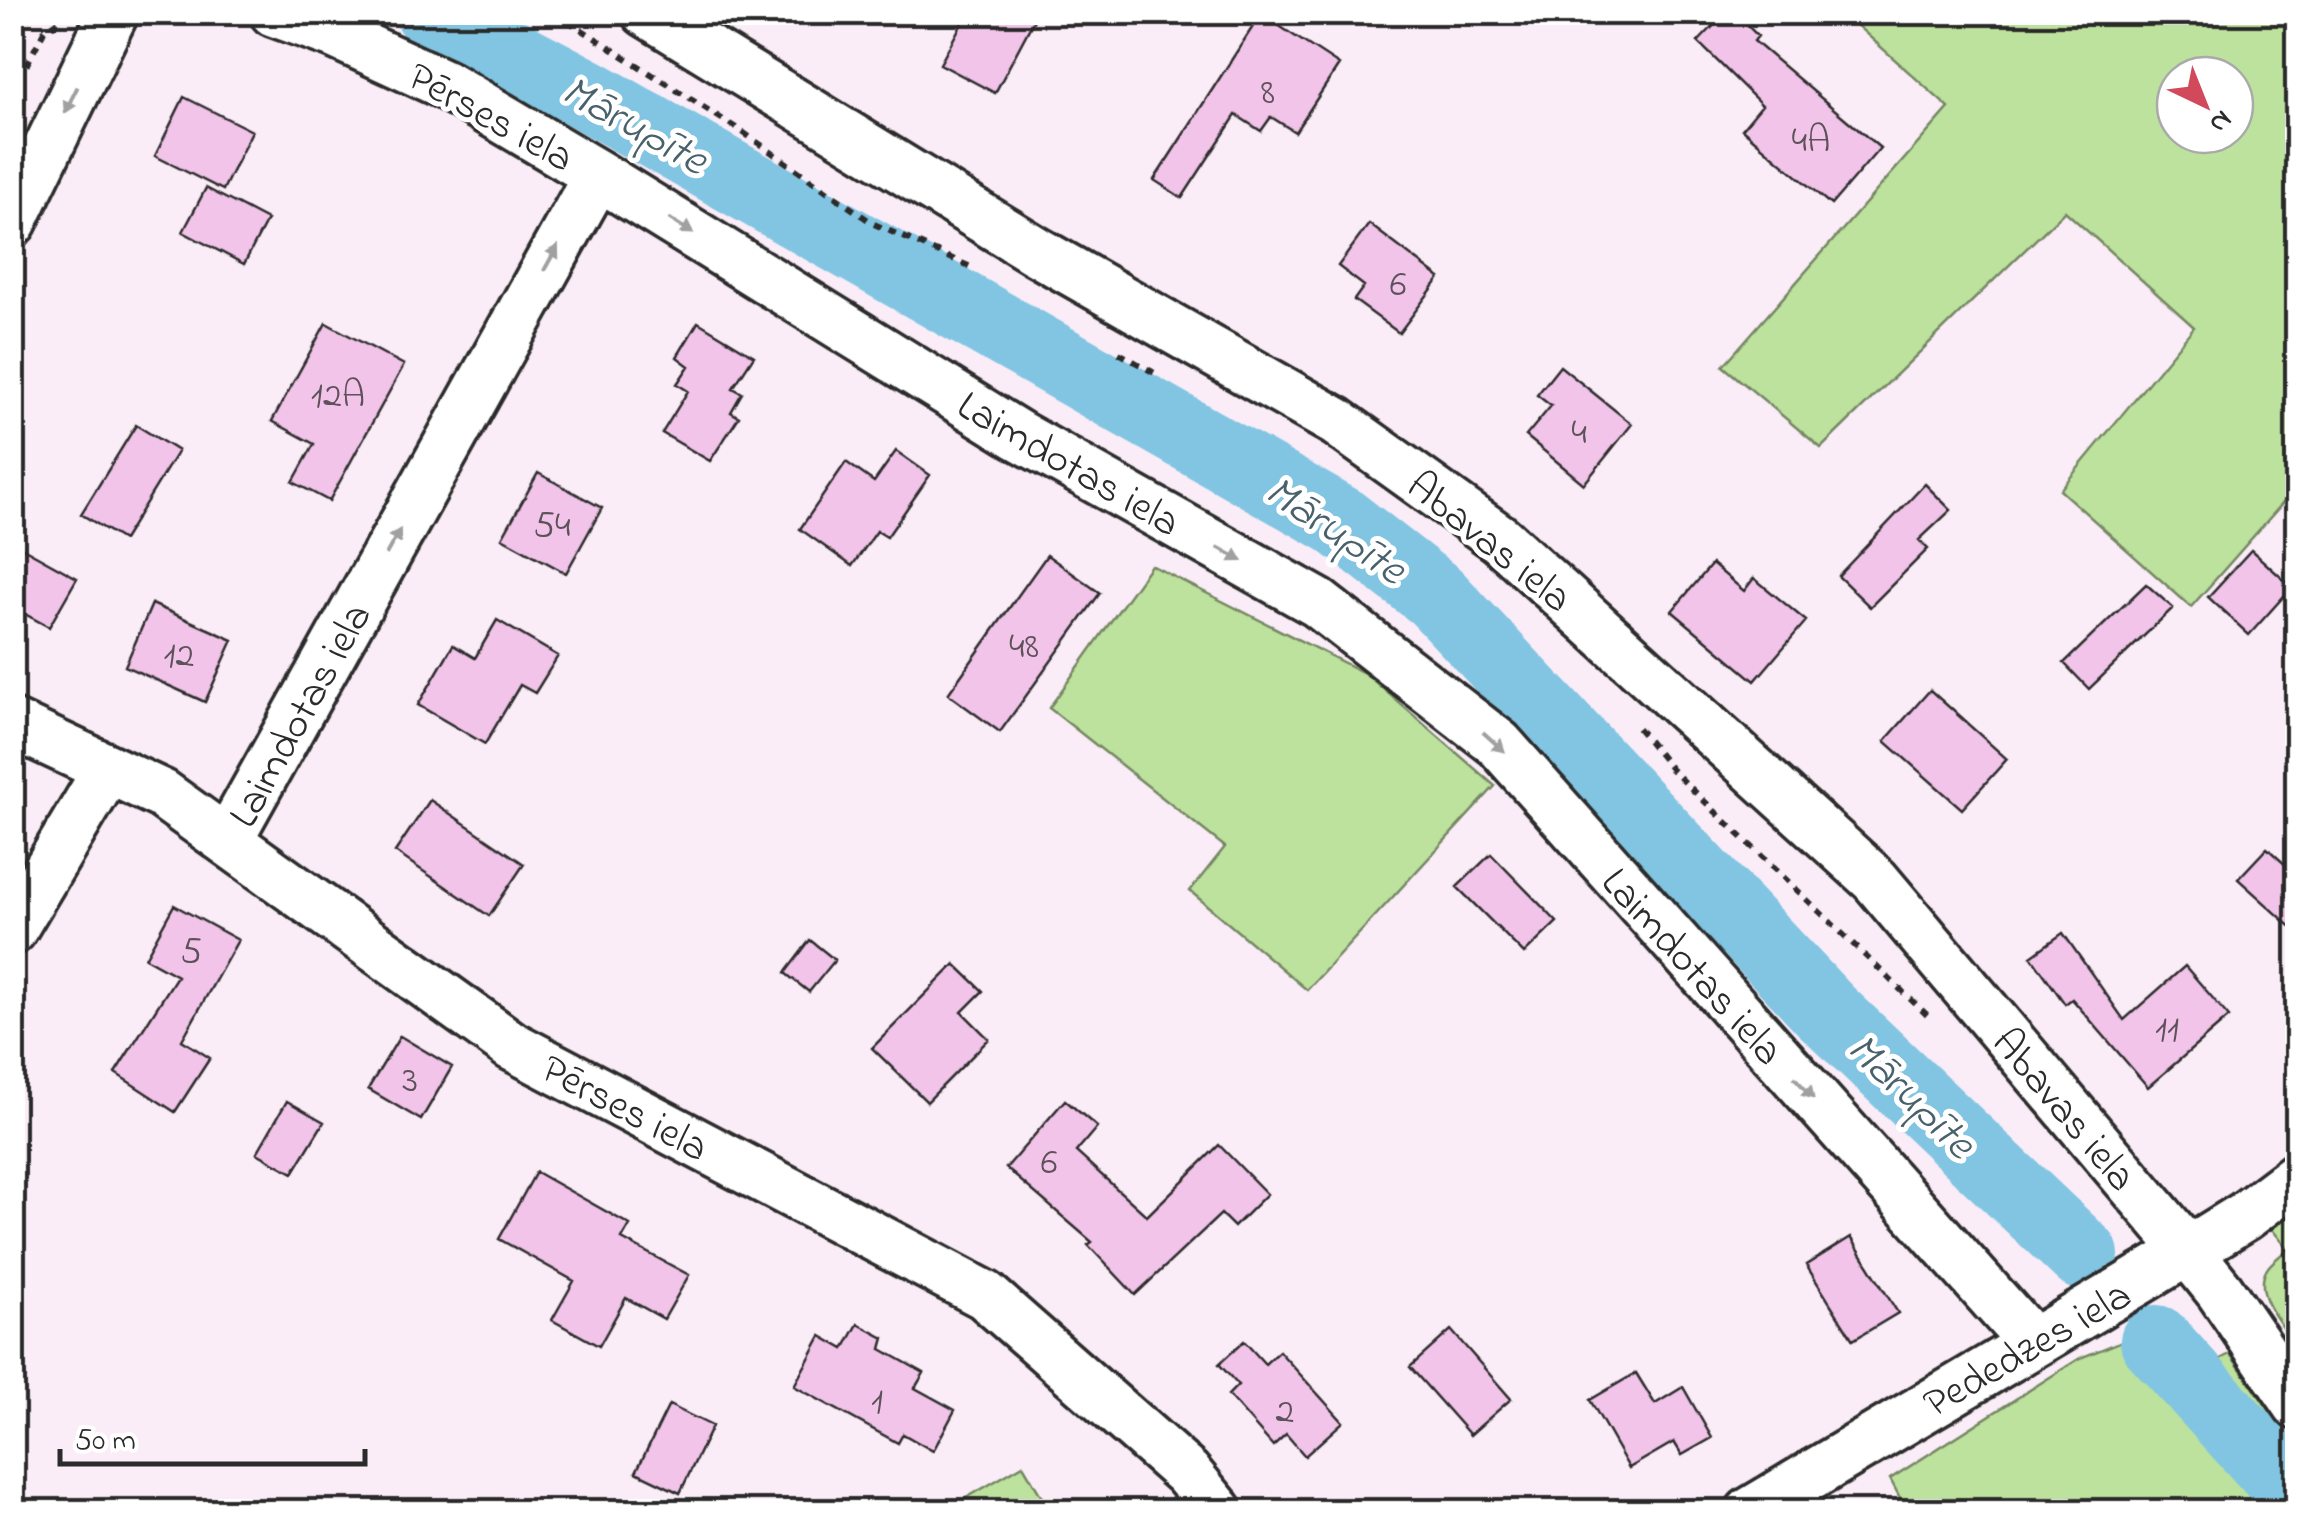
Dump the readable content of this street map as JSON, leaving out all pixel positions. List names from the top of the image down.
{
  "streets": {
    "street": [
      "Pērses iela",
      "Laimdotas iela",
      "Abavas iela",
      "Pededzes iela"
    ]
  },
  "crossings": [
    ["Pērses iela", "Laimdotas iela"],
    ["Laimdotas iela", "Pededzes iela"],
    ["Abavas iela", "Pededzes iela"]
  ],
  "water": ["Mārupīte"],
  "house_numbers": [
    "8",
    "4A",
    "6",
    "12A",
    "4",
    "54",
    "48",
    "12",
    "5",
    "11",
    "3",
    "6",
    "1",
    "2"
  ],
  "scale_bar": "50 m",
  "north": "bottom right"
}
